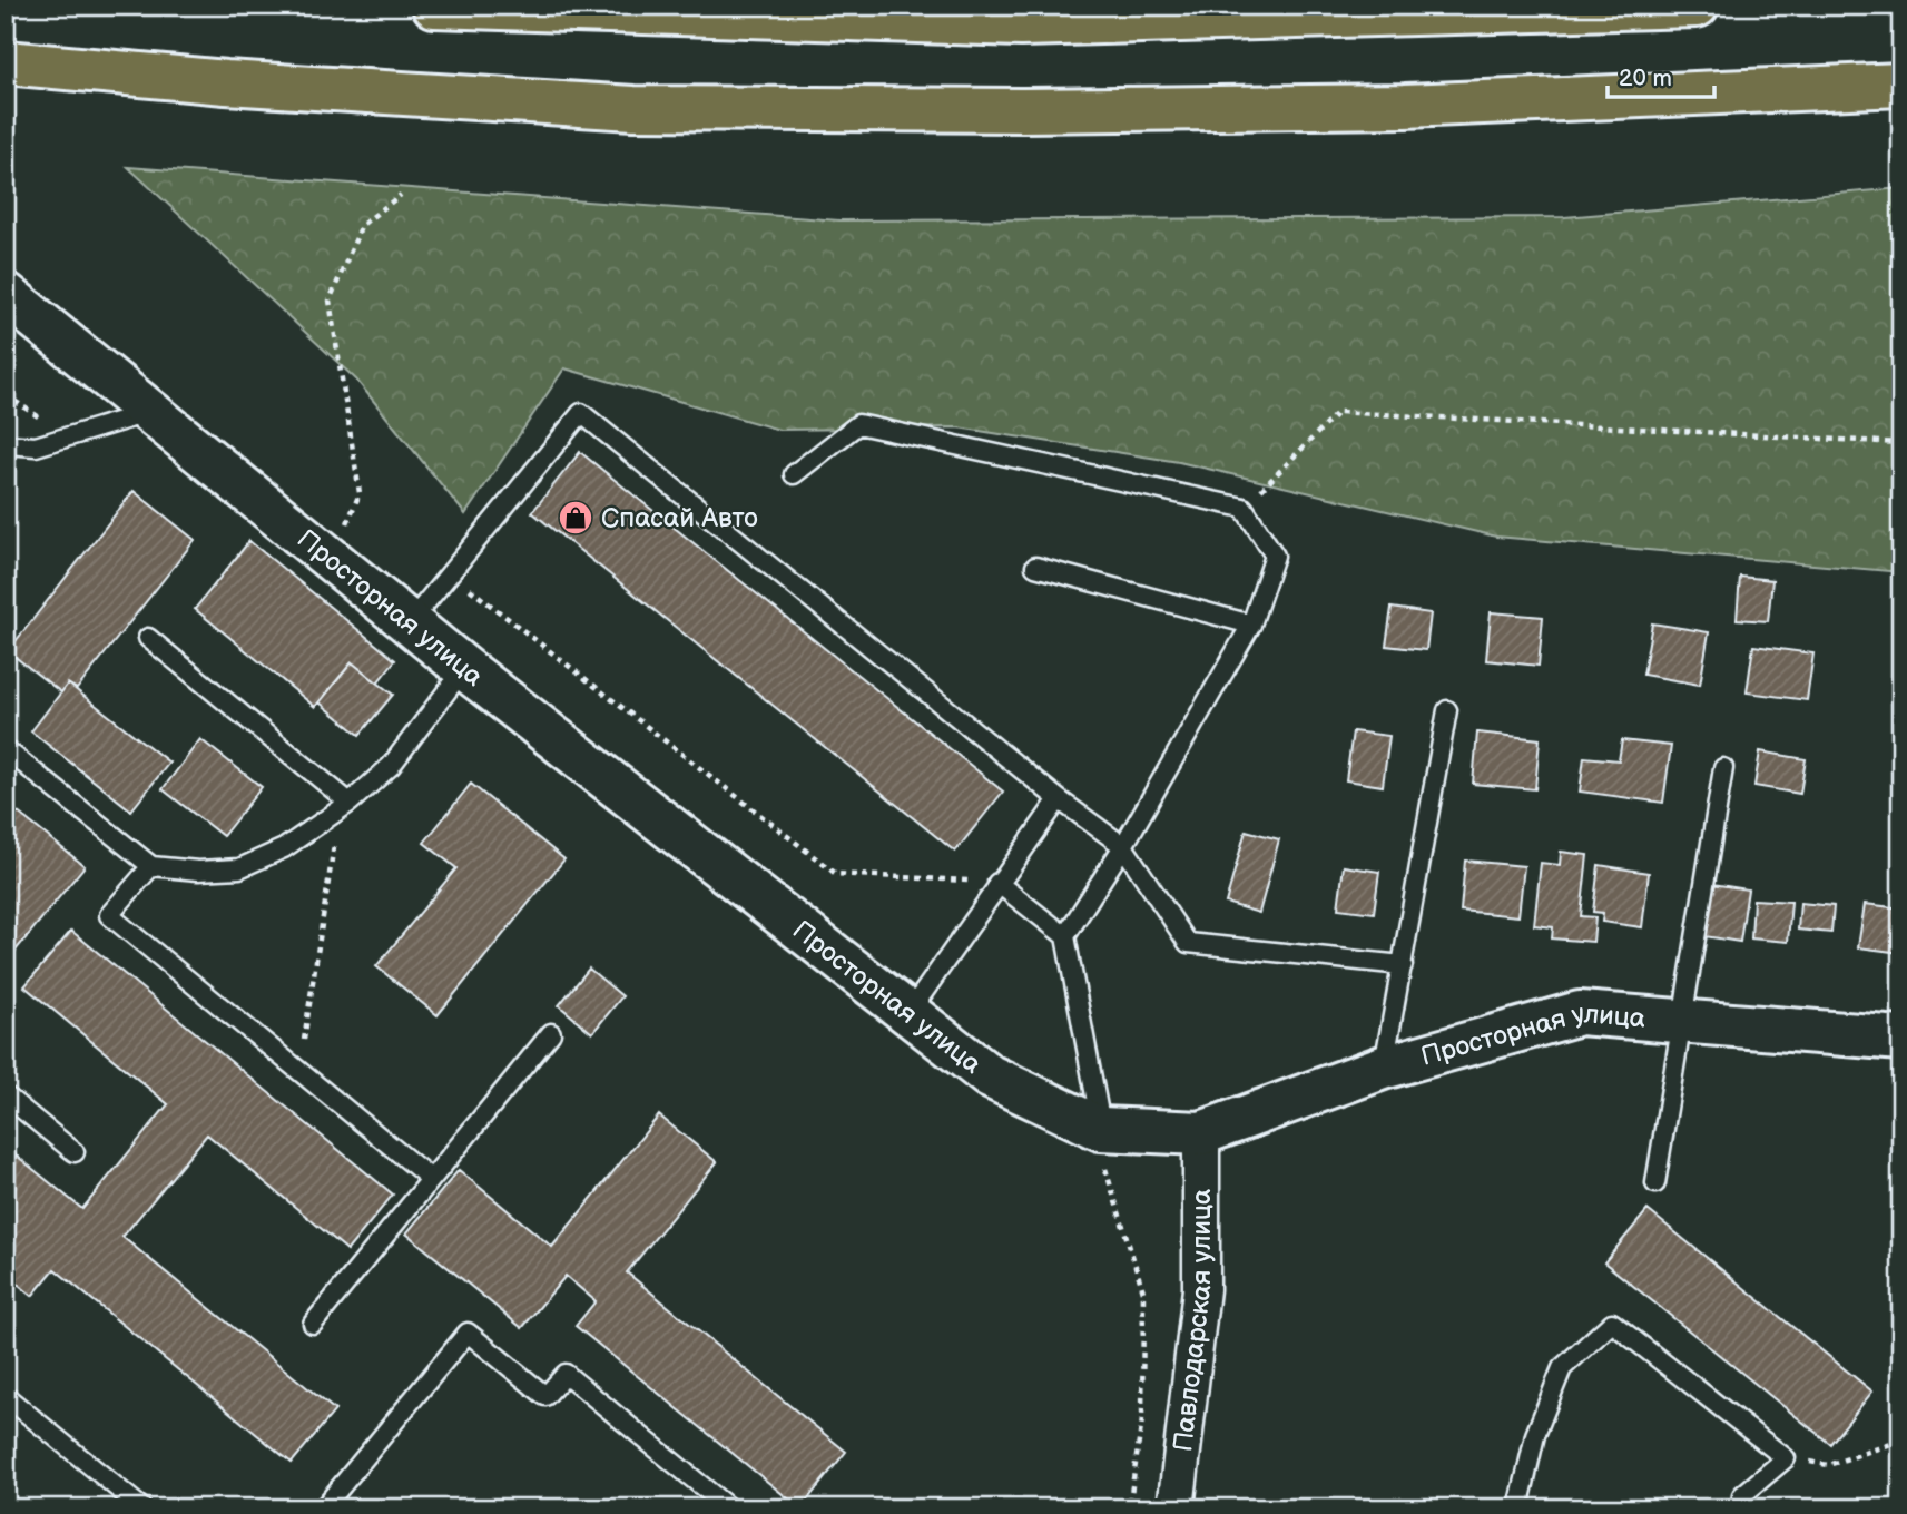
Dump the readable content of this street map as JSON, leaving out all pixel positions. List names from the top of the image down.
{
  "streets": {
    "street": ["Просторная улица", "Павлодарская улица"]
  },
  "crossings": [
    ["Просторная улица", "Павлодарская улица"]
  ],
  "places": {
    "shop": ["Спасай Авто"]
  },
  "scale_bar": "20 m"
}
